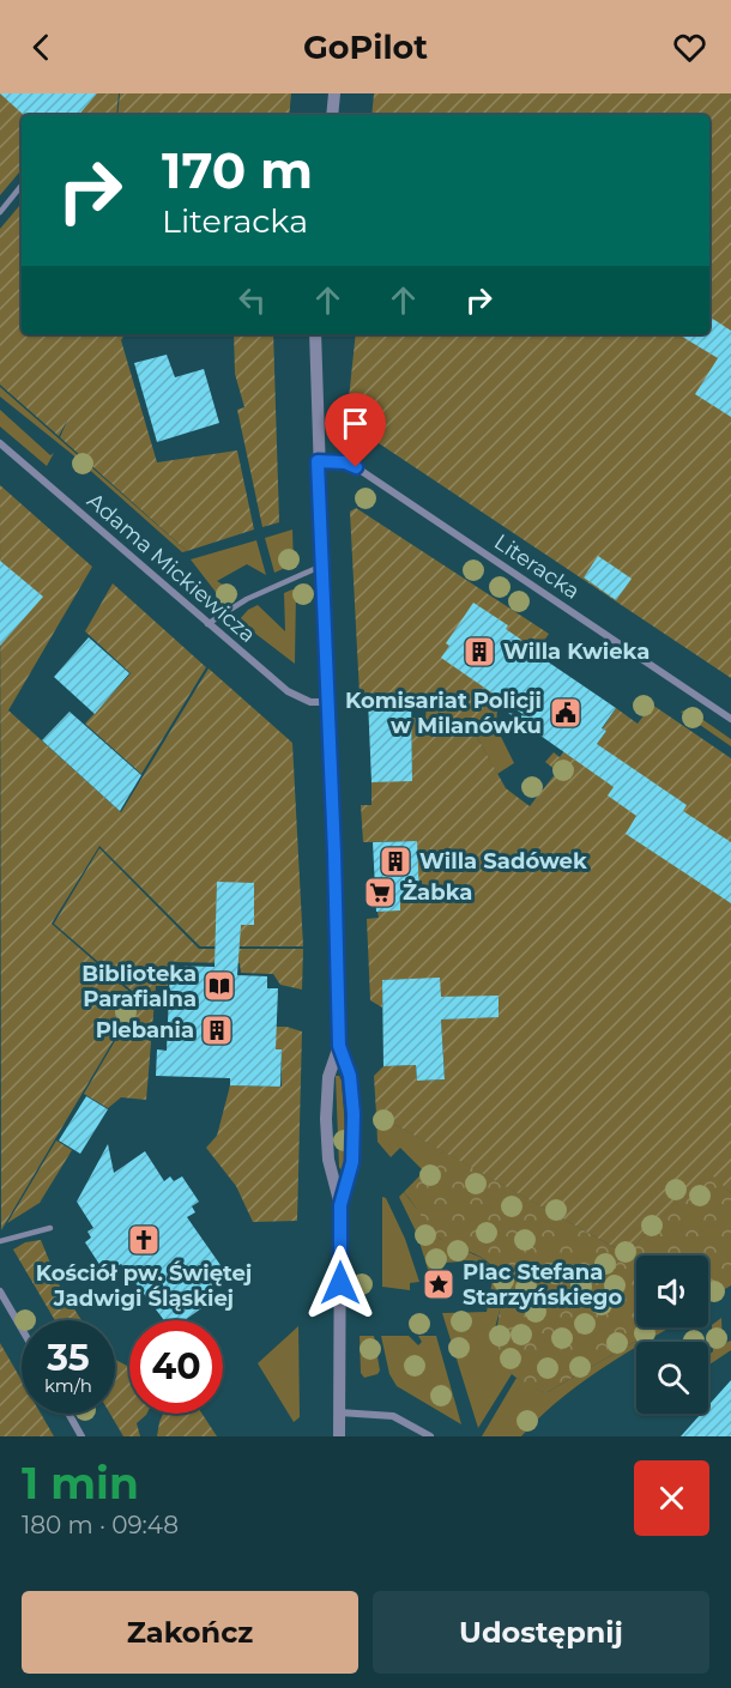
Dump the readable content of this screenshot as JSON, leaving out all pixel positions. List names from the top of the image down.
{
  "streets": {
    "street": ["Literacka", "Adama Mickiewicza"]
  },
  "places": {
    "building": ["Willa Kwieka", "Willa Sadówek", "Plebania"],
    "public building": ["Komisariat Policji w Milanówku"],
    "supermarket": ["Żabka"],
    "library": ["Biblioteka Parafialna"],
    "church": ["Kościół pw. Świętej Jadwigi Śląskiej"],
    "place": ["Plac Stefana Starzyńskiego"]
  },
  "page": {
    "header": "GoPilot",
    "turn": ["170 m", "Literacka"],
    "speed": "35 km/h",
    "limit": "40",
    "heading": ["1 min", "180 m · 09:48"],
    "buttons": ["Zakończ", "Udostępnij"]
  }
}
